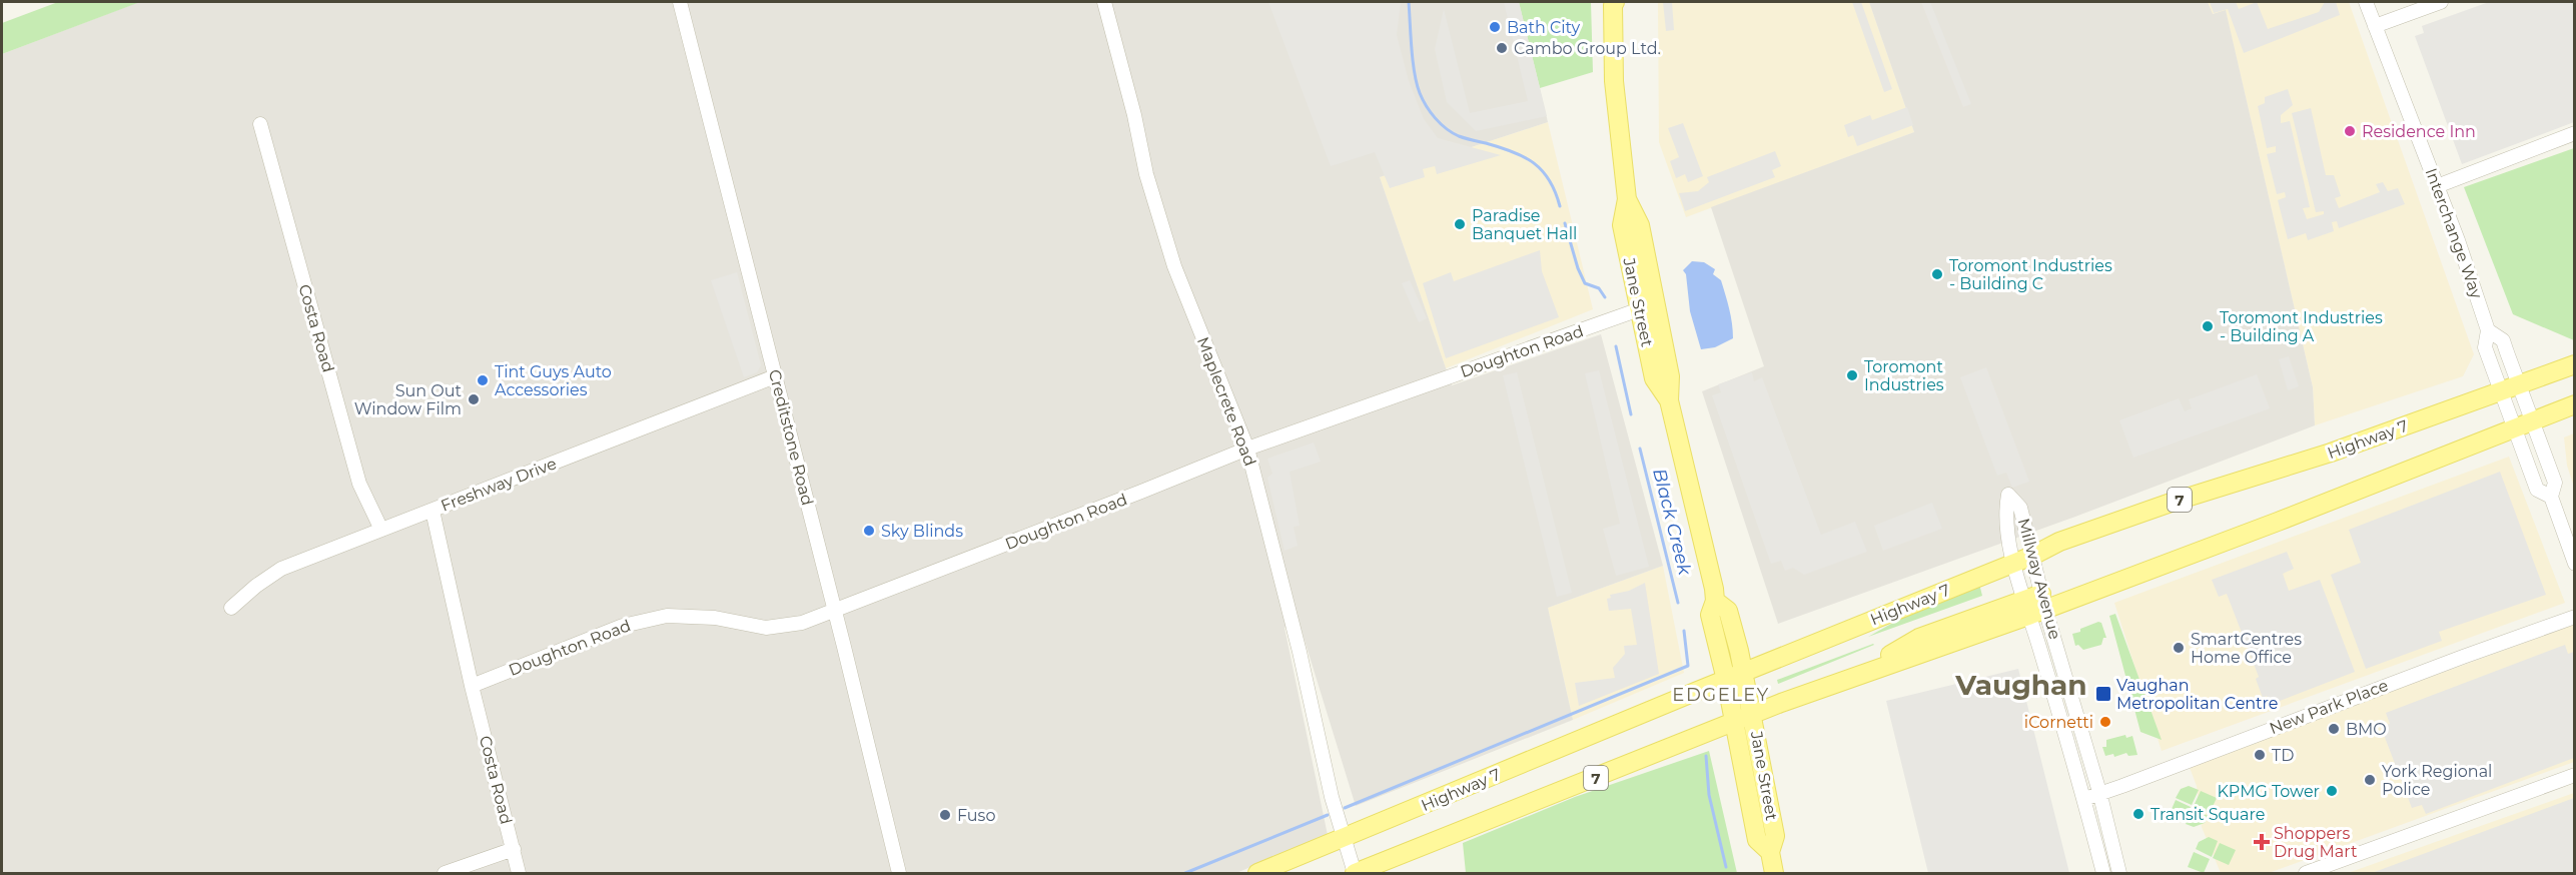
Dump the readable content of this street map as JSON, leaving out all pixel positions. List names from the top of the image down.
{
  "streets": {
    "main road": ["Jane Street", "Highway 7", "7"],
    "street": [
      "Interchange Way",
      "Costa Road",
      "Doughton Road",
      "Maplecrete Road",
      "Creditstone Road",
      "Freshway Drive",
      "Millway Avenue",
      "New Park Place"
    ]
  },
  "crossings": [
    ["Interchange Way", "Highway 7"],
    ["Interchange Way", "7"],
    ["Jane Street", "Doughton Road"],
    ["Jane Street", "Highway 7"],
    ["Jane Street", "7"],
    ["Costa Road", "Doughton Road"],
    ["Costa Road", "Freshway Drive"],
    ["Doughton Road", "Maplecrete Road"],
    ["Doughton Road", "Creditstone Road"],
    ["Maplecrete Road", "Highway 7"],
    ["Maplecrete Road", "7"],
    ["Creditstone Road", "Freshway Drive"],
    ["Highway 7", "Millway Avenue"],
    ["7", "Millway Avenue"],
    ["Millway Avenue", "New Park Place"]
  ],
  "districts": ["Vaughan", "EDGELEY"],
  "water": ["Black Creek"],
  "places": {
    "other": [
      "Bath City",
      "Cambo Group Ltd.",
      "Residence Inn",
      "Paradise Banquet Hall",
      "Toromont Industries - Building C",
      "Toromont Industries - Building A",
      "Toromont Industries",
      "Tint Guys Auto Accessories",
      "Sun Out Window Film",
      "Sky Blinds",
      "SmartCentres Home Office",
      "iCornetti",
      "BMO",
      "TD",
      "York Regional Police",
      "KPMG Tower",
      "Transit Square",
      "Fuso"
    ],
    "transit": ["Vaughan Metropolitan Centre"],
    "health": ["Shoppers Drug Mart"]
  }
}
